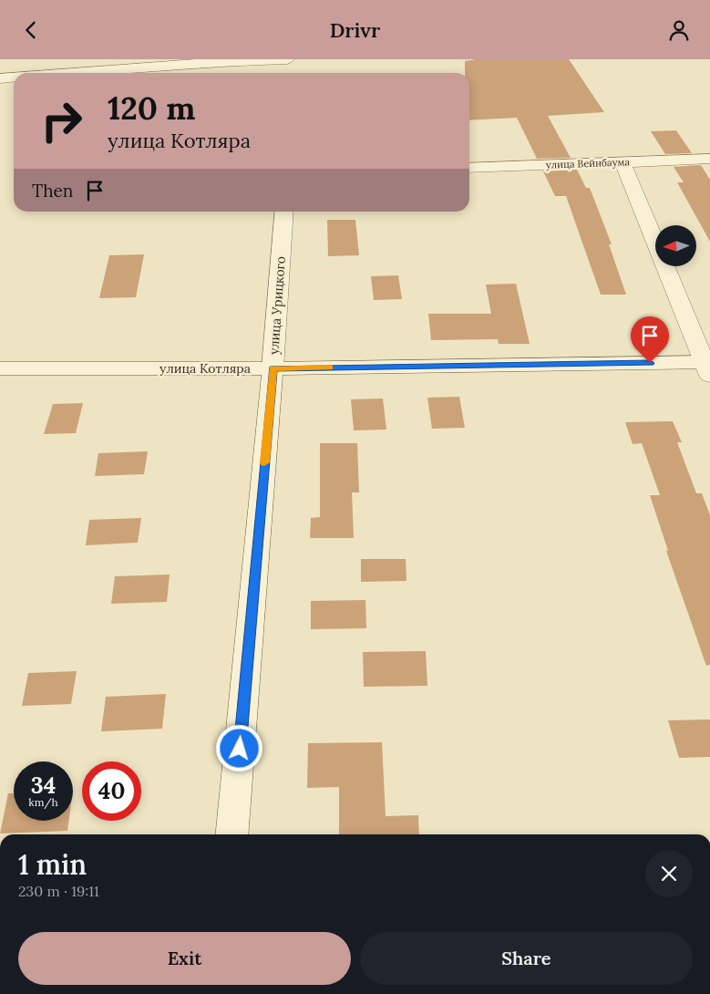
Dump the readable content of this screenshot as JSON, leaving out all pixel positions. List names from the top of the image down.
{
  "streets": {
    "street": ["улица Вейнбаума", "улица Урицкого", "улица Котляра"]
  },
  "crossings": [
    ["улица Урицкого", "улица Котляра"]
  ],
  "north": "left",
  "page": {
    "header": "Drivr",
    "turn": ["120 m", "улица Котляра"],
    "then": "Then",
    "speed": "34 km/h",
    "limit": "40",
    "heading": ["1 min", "230 m · 19:11"],
    "buttons": ["Exit", "Share"]
  }
}
